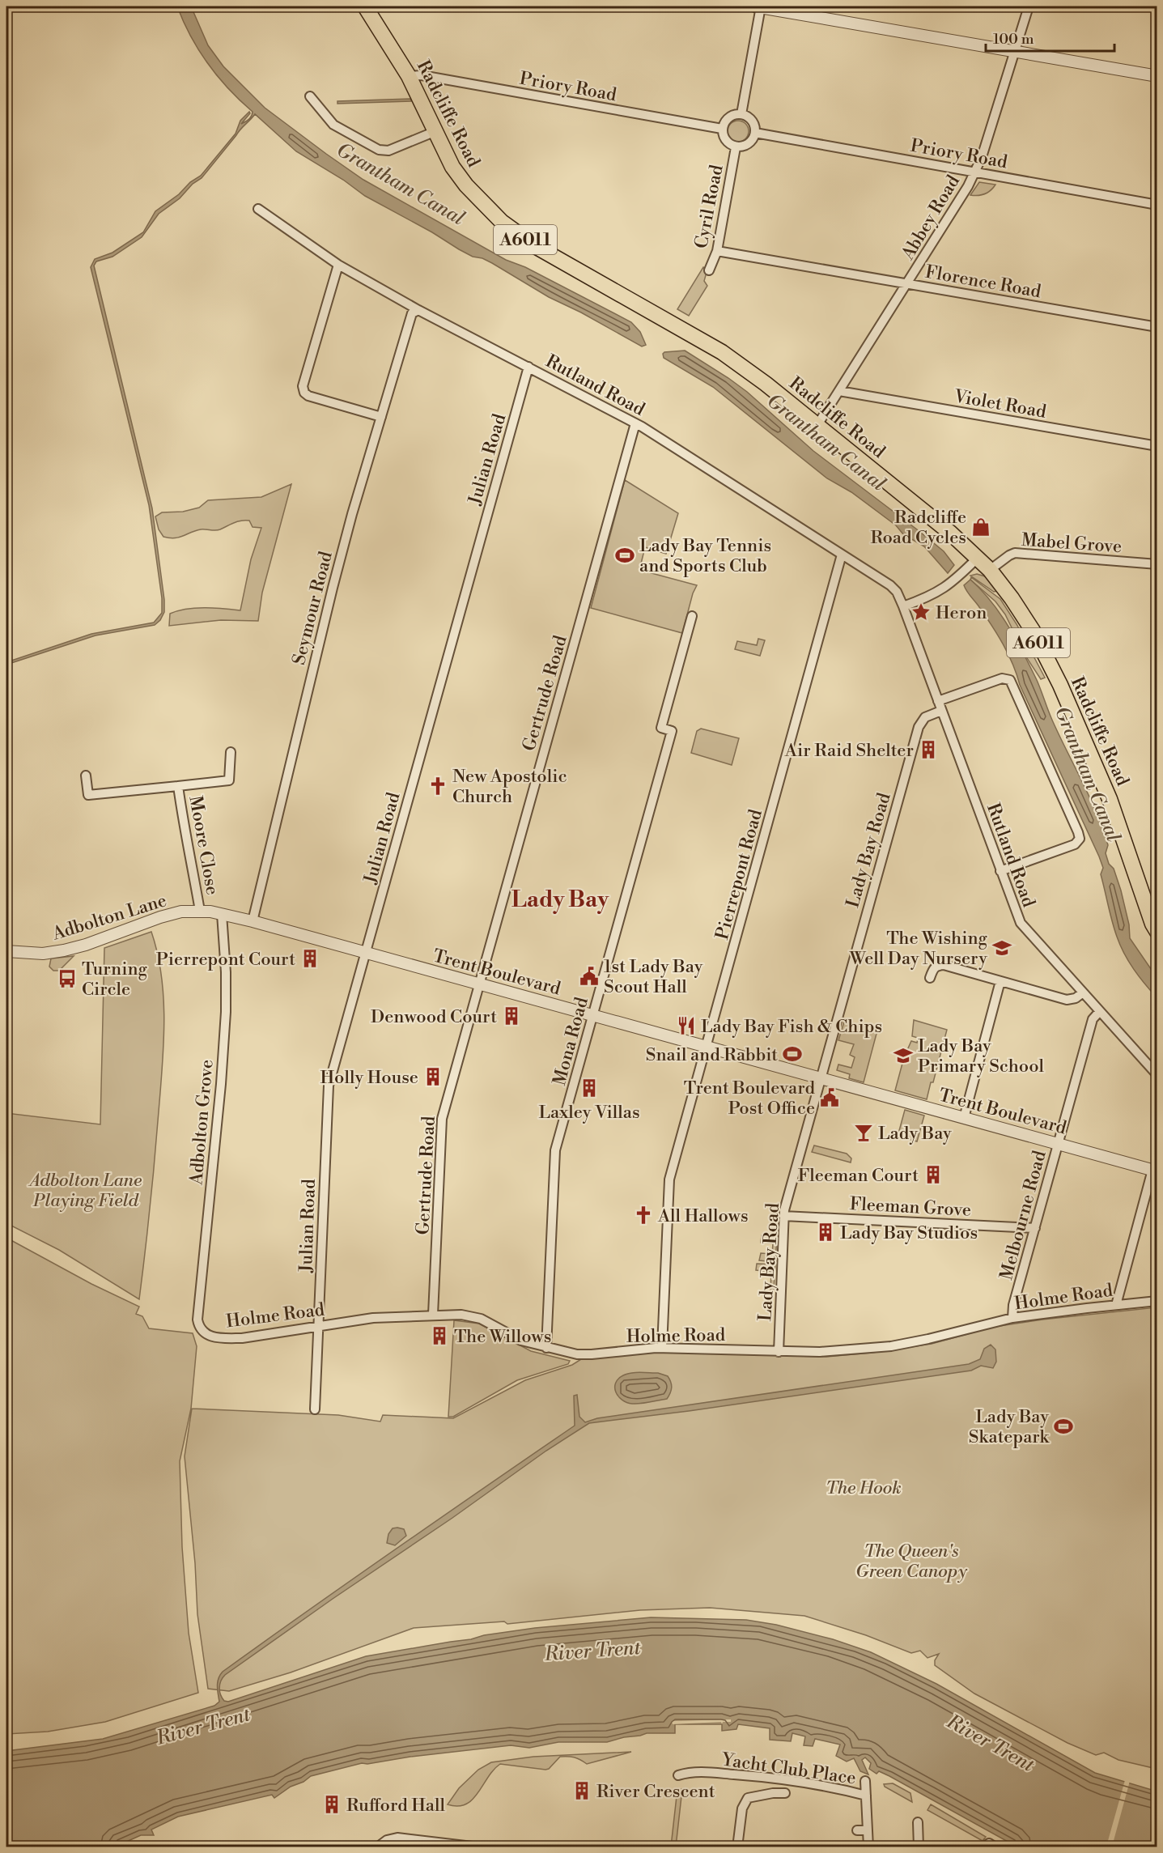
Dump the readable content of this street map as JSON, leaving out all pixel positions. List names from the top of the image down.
{
  "streets": {
    "highway": ["Radcliffe Road", "A6011"],
    "street": [
      "Priory Road",
      "Cyril Road",
      "Abbey Road",
      "Florence Road",
      "Rutland Road",
      "Violet Road",
      "Julian Road",
      "Mabel Grove",
      "Seymour Road",
      "Gertrude Road",
      "Moore Close",
      "Lady Bay Road",
      "Pierrepont Road",
      "Adbolton Lane",
      "Trent Boulevard",
      "Mona Road",
      "Adbolton Grove",
      "Fleeman Grove",
      "Melbourne Road",
      "Holme Road",
      "Yacht Club Place"
    ]
  },
  "crossings": [
    ["Priory Road", "Radcliffe Road"],
    ["Priory Road", "Cyril Road"],
    ["Priory Road", "Abbey Road"],
    ["Radcliffe Road", "Abbey Road"],
    ["Radcliffe Road", "Mabel Grove"],
    ["Cyril Road", "Florence Road"],
    ["Abbey Road", "Florence Road"],
    ["Abbey Road", "Violet Road"],
    ["Rutland Road", "Julian Road"],
    ["Rutland Road", "Seymour Road"],
    ["Rutland Road", "Gertrude Road"],
    ["Rutland Road", "Lady Bay Road"],
    ["Rutland Road", "Pierrepont Road"],
    ["Rutland Road", "Melbourne Road"],
    ["Julian Road", "Trent Boulevard"],
    ["Julian Road", "Holme Road"],
    ["Seymour Road", "Trent Boulevard"],
    ["Gertrude Road", "Trent Boulevard"],
    ["Gertrude Road", "Holme Road"],
    ["Moore Close", "Adbolton Lane"],
    ["Lady Bay Road", "Trent Boulevard"],
    ["Lady Bay Road", "Fleeman Grove"],
    ["Lady Bay Road", "Holme Road"],
    ["Pierrepont Road", "Trent Boulevard"],
    ["Pierrepont Road", "Holme Road"],
    ["Adbolton Lane", "Trent Boulevard"],
    ["Adbolton Lane", "Adbolton Grove"],
    ["Trent Boulevard", "Mona Road"],
    ["Trent Boulevard", "Adbolton Grove"],
    ["Trent Boulevard", "Melbourne Road"],
    ["Mona Road", "Holme Road"],
    ["Adbolton Grove", "Holme Road"],
    ["Fleeman Grove", "Melbourne Road"],
    ["Melbourne Road", "Holme Road"]
  ],
  "districts": ["Lady Bay"],
  "water": ["Grantham Canal", "River Trent"],
  "parks": ["Adbolton Lane Playing Field", "The Hook", "The Queen's Green Canopy"],
  "places": {
    "shop": ["Radcliffe Road Cycles"],
    "sports": ["Lady Bay Tennis and Sports Club", "Snail and Rabbit", "Lady Bay Skatepark"],
    "place": ["Heron"],
    "building": [
      "Air Raid Shelter",
      "Pierrepont Court",
      "Denwood Court",
      "Holly House",
      "Laxley Villas",
      "Fleeman Court",
      "Lady Bay Studios",
      "The Willows",
      "River Crescent",
      "Rufford Hall"
    ],
    "church": ["New Apostolic Church", "All Hallows"],
    "school or university": ["The Wishing Well Day Nursery", "Lady Bay Primary School"],
    "public building": ["1st Lady Bay Scout Hall", "Trent Boulevard Post Office"],
    "bus stop": ["Turning Circle"],
    "restaurant": ["Lady Bay Fish & Chips"],
    "bar": ["Lady Bay"]
  },
  "scale_bar": "100 m"
}
